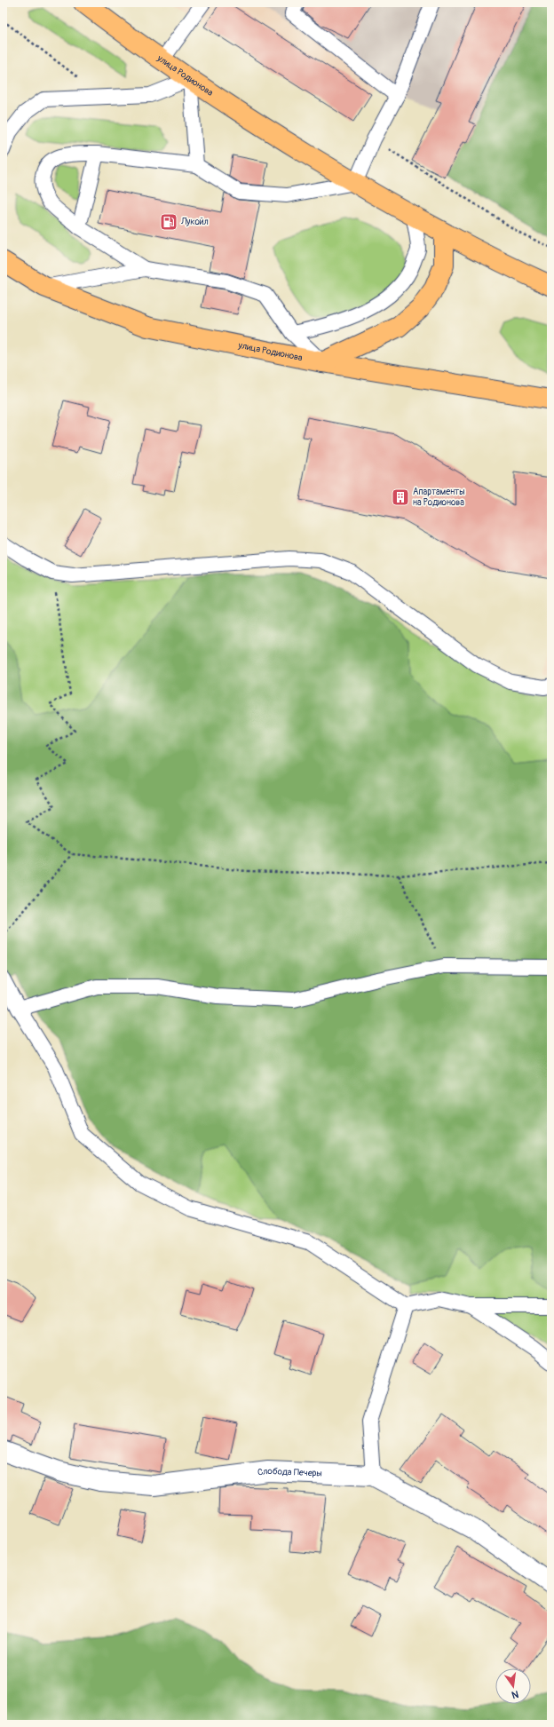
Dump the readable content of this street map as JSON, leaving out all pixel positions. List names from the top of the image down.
{
  "streets": {
    "main road": ["улица Родионова"],
    "street": ["Слобода Печеры"]
  },
  "places": {
    "fuel station": ["Лукойл"],
    "building": ["Апартаменты на Родионова"]
  },
  "north": "bottom"
}
